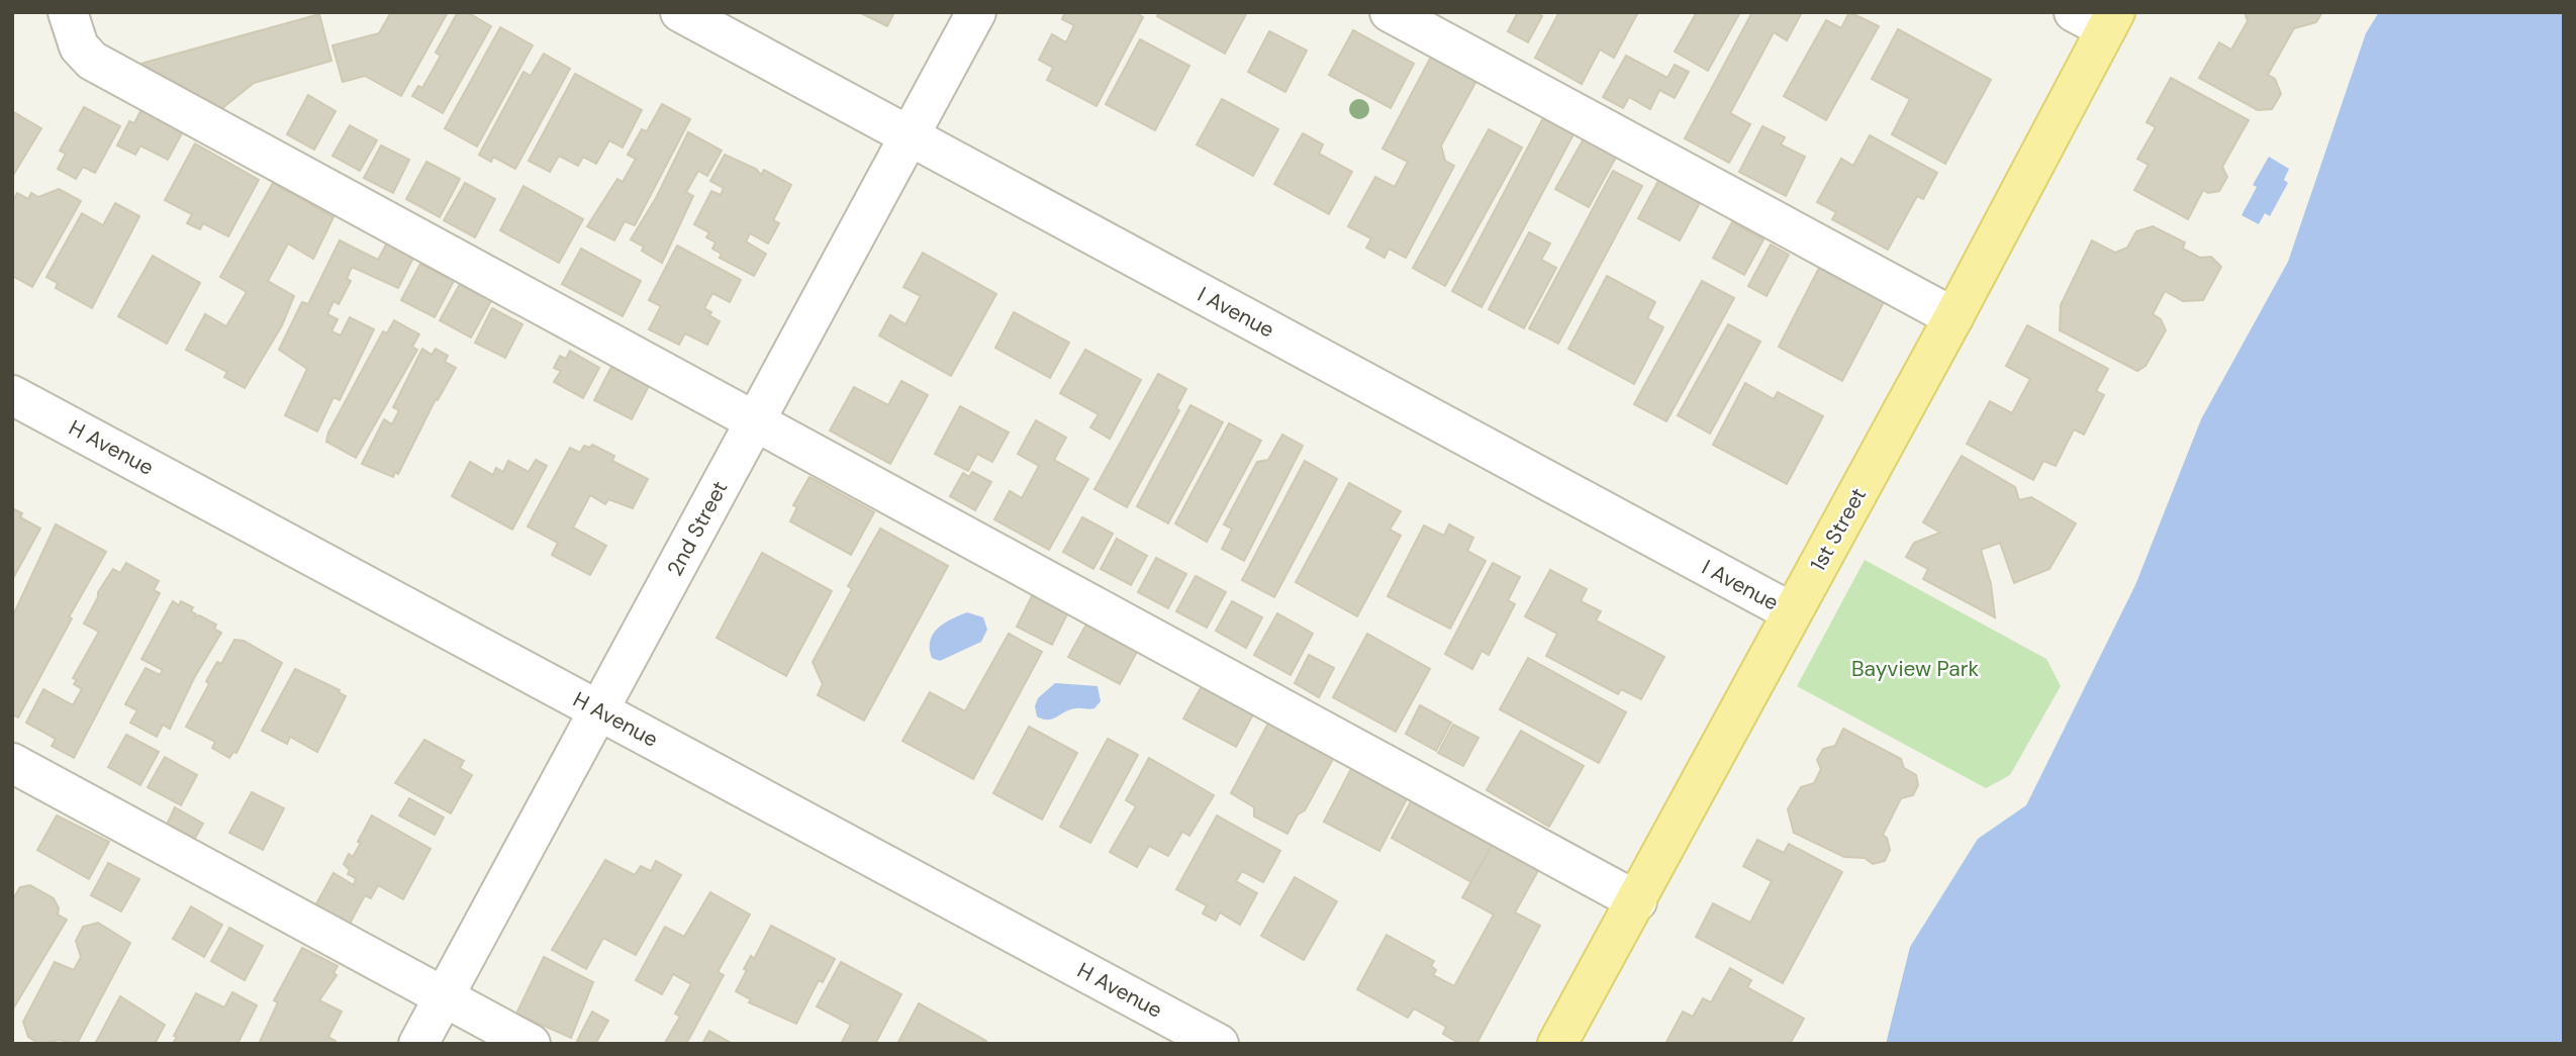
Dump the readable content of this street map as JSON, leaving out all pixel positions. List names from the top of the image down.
{
  "streets": {
    "main road": ["1st Street"],
    "street": ["I Avenue", "H Avenue", "2nd Street"]
  },
  "crossings": [
    ["I Avenue", "2nd Street"],
    ["I Avenue", "1st Street"],
    ["H Avenue", "2nd Street"]
  ],
  "parks": ["Bayview Park"]
}
